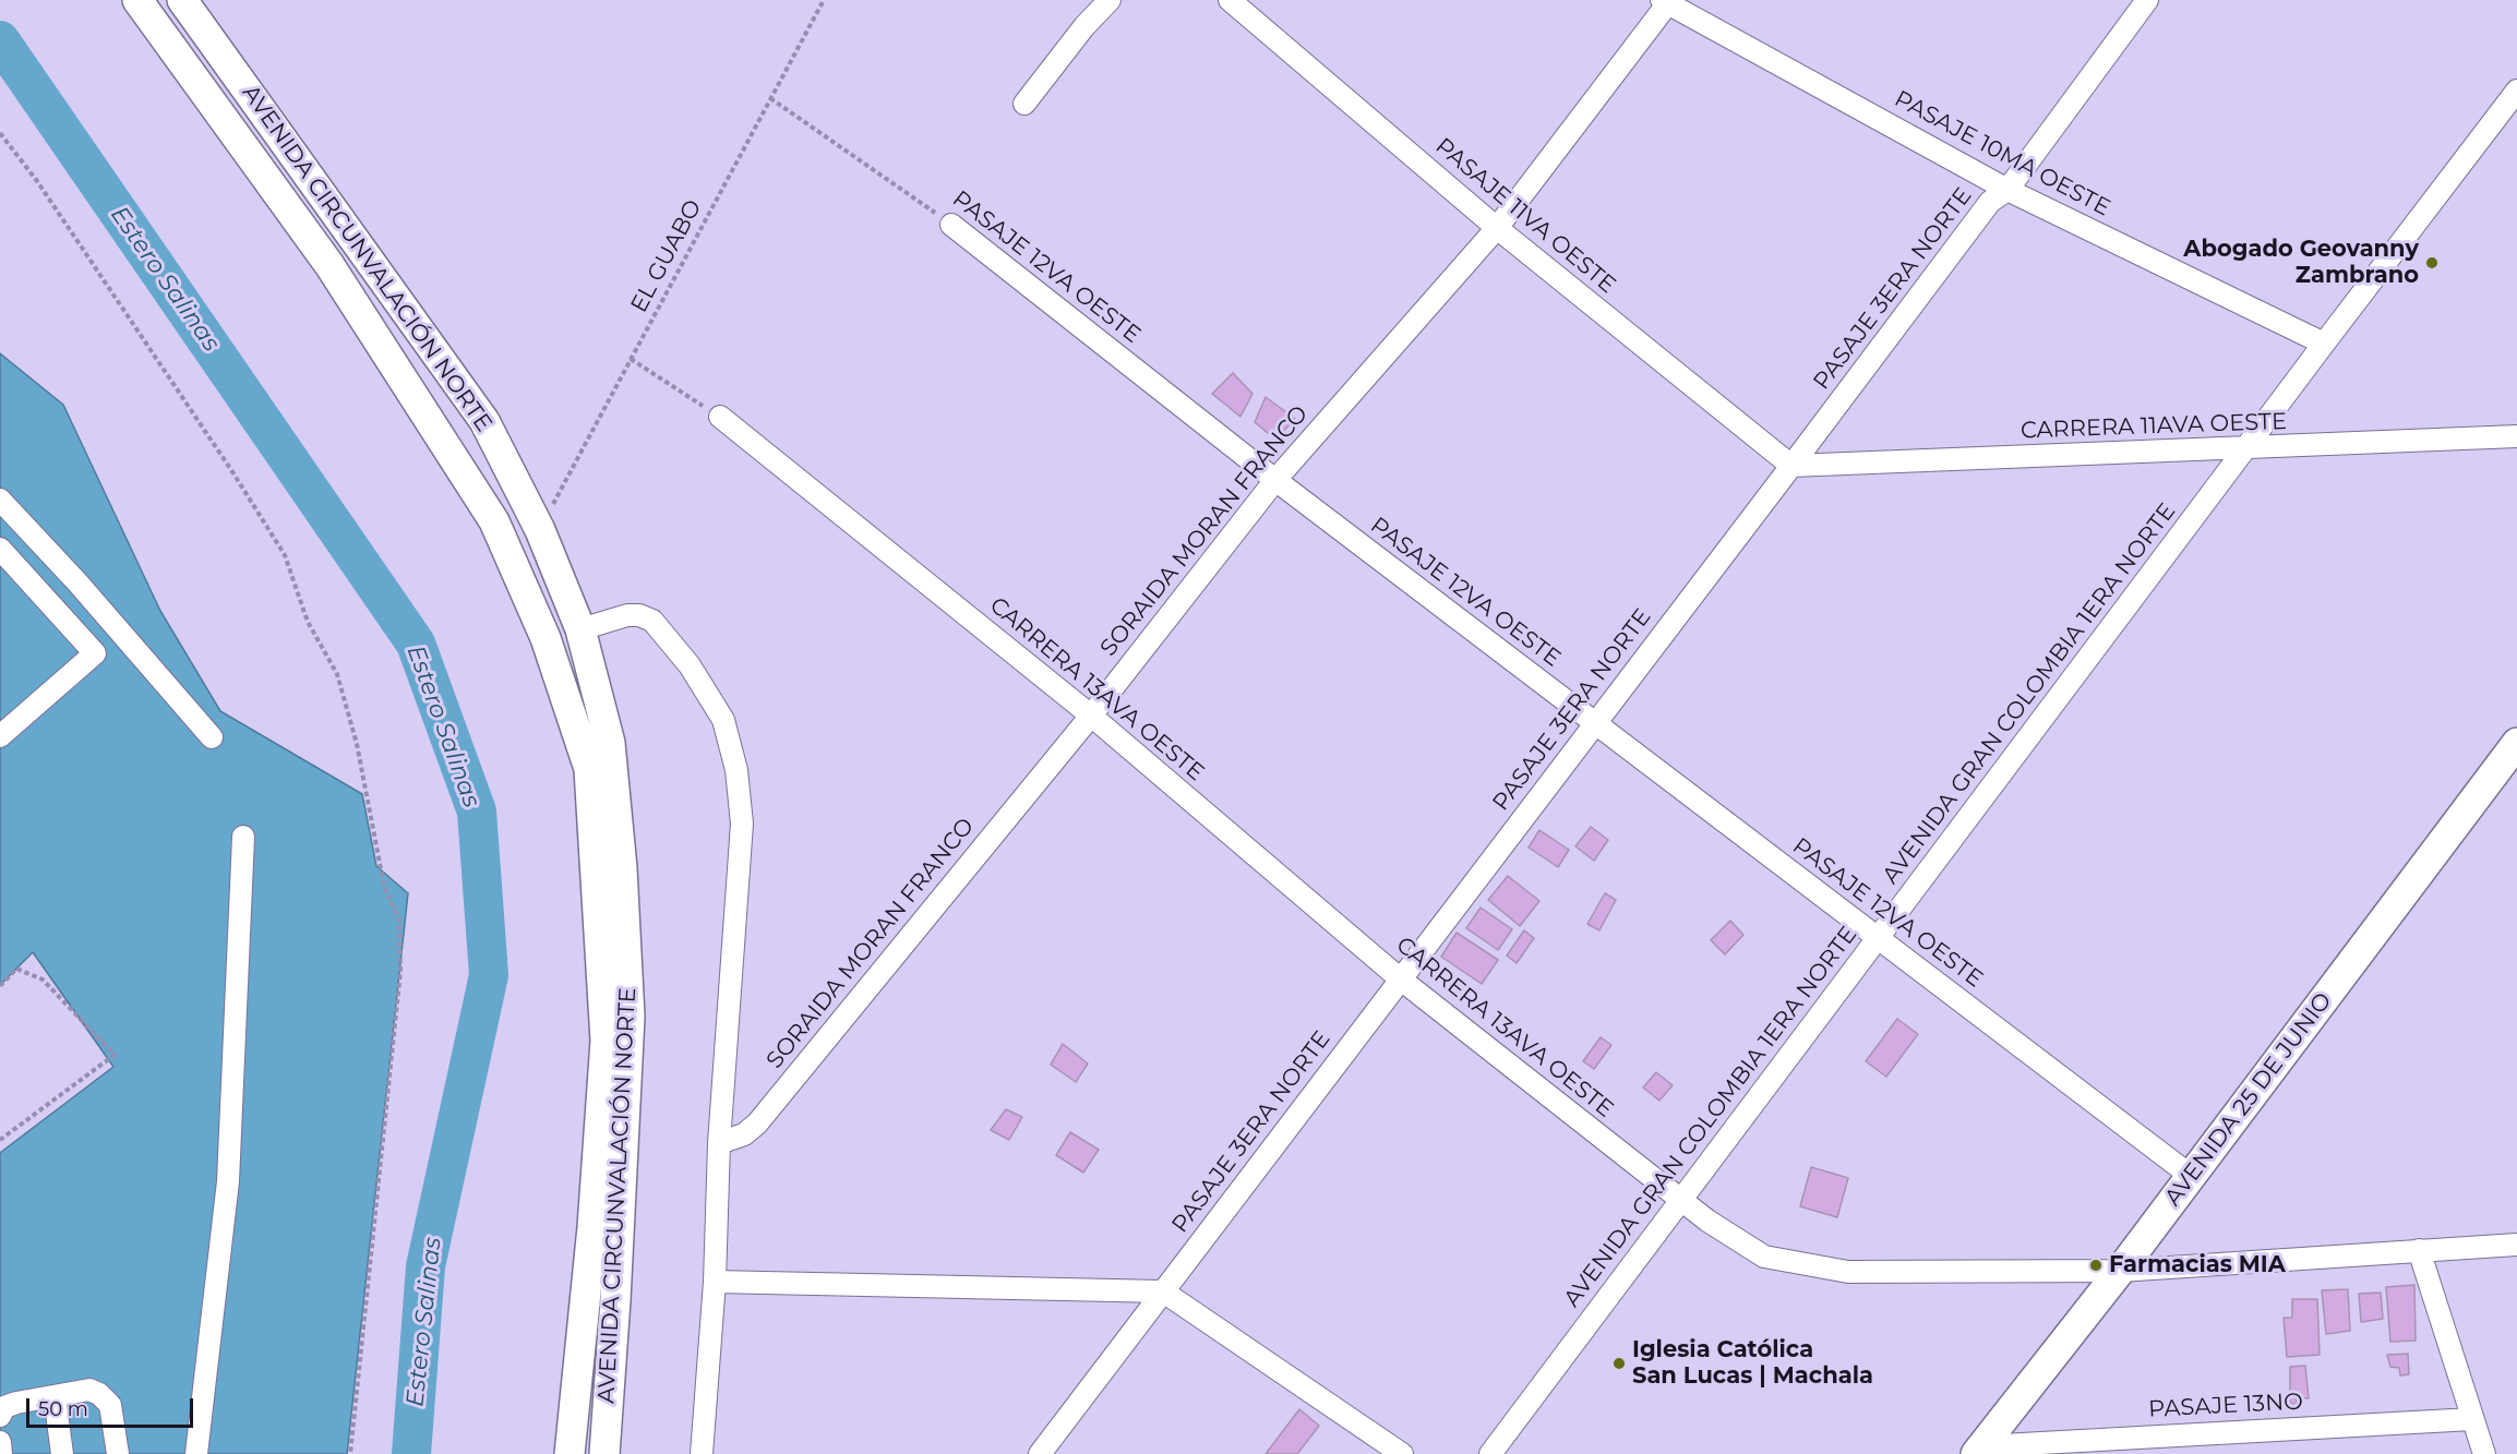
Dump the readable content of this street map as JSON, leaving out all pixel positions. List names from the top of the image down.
{
  "streets": {
    "main road": ["AVENIDA CIRCUNVALACIÓN NORTE", "AVENIDA 25 DE JUNIO"],
    "street": [
      "PASAJE 10MA OESTE",
      "PASAJE 11VA OESTE",
      "PASAJE 12VA OESTE",
      "PASAJE 3ERA NORTE",
      "CARRERA 11AVA OESTE",
      "SORAIDA MORAN FRANCO",
      "CARRERA 13AVA OESTE",
      "AVENIDA GRAN COLOMBIA 1ERA NORTE",
      "PASAJE 13NO"
    ],
    "path": ["EL GUABO"]
  },
  "crossings": [
    ["PASAJE 10MA OESTE", "PASAJE 3ERA NORTE"],
    ["PASAJE 10MA OESTE", "SORAIDA MORAN FRANCO"],
    ["PASAJE 10MA OESTE", "AVENIDA GRAN COLOMBIA 1ERA NORTE"],
    ["PASAJE 11VA OESTE", "PASAJE 3ERA NORTE"],
    ["PASAJE 11VA OESTE", "CARRERA 11AVA OESTE"],
    ["PASAJE 11VA OESTE", "SORAIDA MORAN FRANCO"],
    ["EL GUABO", "AVENIDA CIRCUNVALACIÓN NORTE"],
    ["EL GUABO", "PASAJE 12VA OESTE"],
    ["PASAJE 12VA OESTE", "PASAJE 3ERA NORTE"],
    ["PASAJE 12VA OESTE", "SORAIDA MORAN FRANCO"],
    ["PASAJE 12VA OESTE", "AVENIDA GRAN COLOMBIA 1ERA NORTE"],
    ["PASAJE 12VA OESTE", "AVENIDA 25 DE JUNIO"],
    ["PASAJE 3ERA NORTE", "CARRERA 11AVA OESTE"],
    ["PASAJE 3ERA NORTE", "CARRERA 13AVA OESTE"],
    ["CARRERA 11AVA OESTE", "AVENIDA GRAN COLOMBIA 1ERA NORTE"],
    ["SORAIDA MORAN FRANCO", "CARRERA 13AVA OESTE"],
    ["CARRERA 13AVA OESTE", "AVENIDA GRAN COLOMBIA 1ERA NORTE"],
    ["CARRERA 13AVA OESTE", "AVENIDA 25 DE JUNIO"],
    ["AVENIDA 25 DE JUNIO", "PASAJE 13NO"]
  ],
  "water": ["Estero Salinas"],
  "places": ["Abogado Geovanny Zambrano", "Farmacias MIA", "Iglesia Católica San Lucas | Machala"],
  "scale_bar": "50 m"
}
